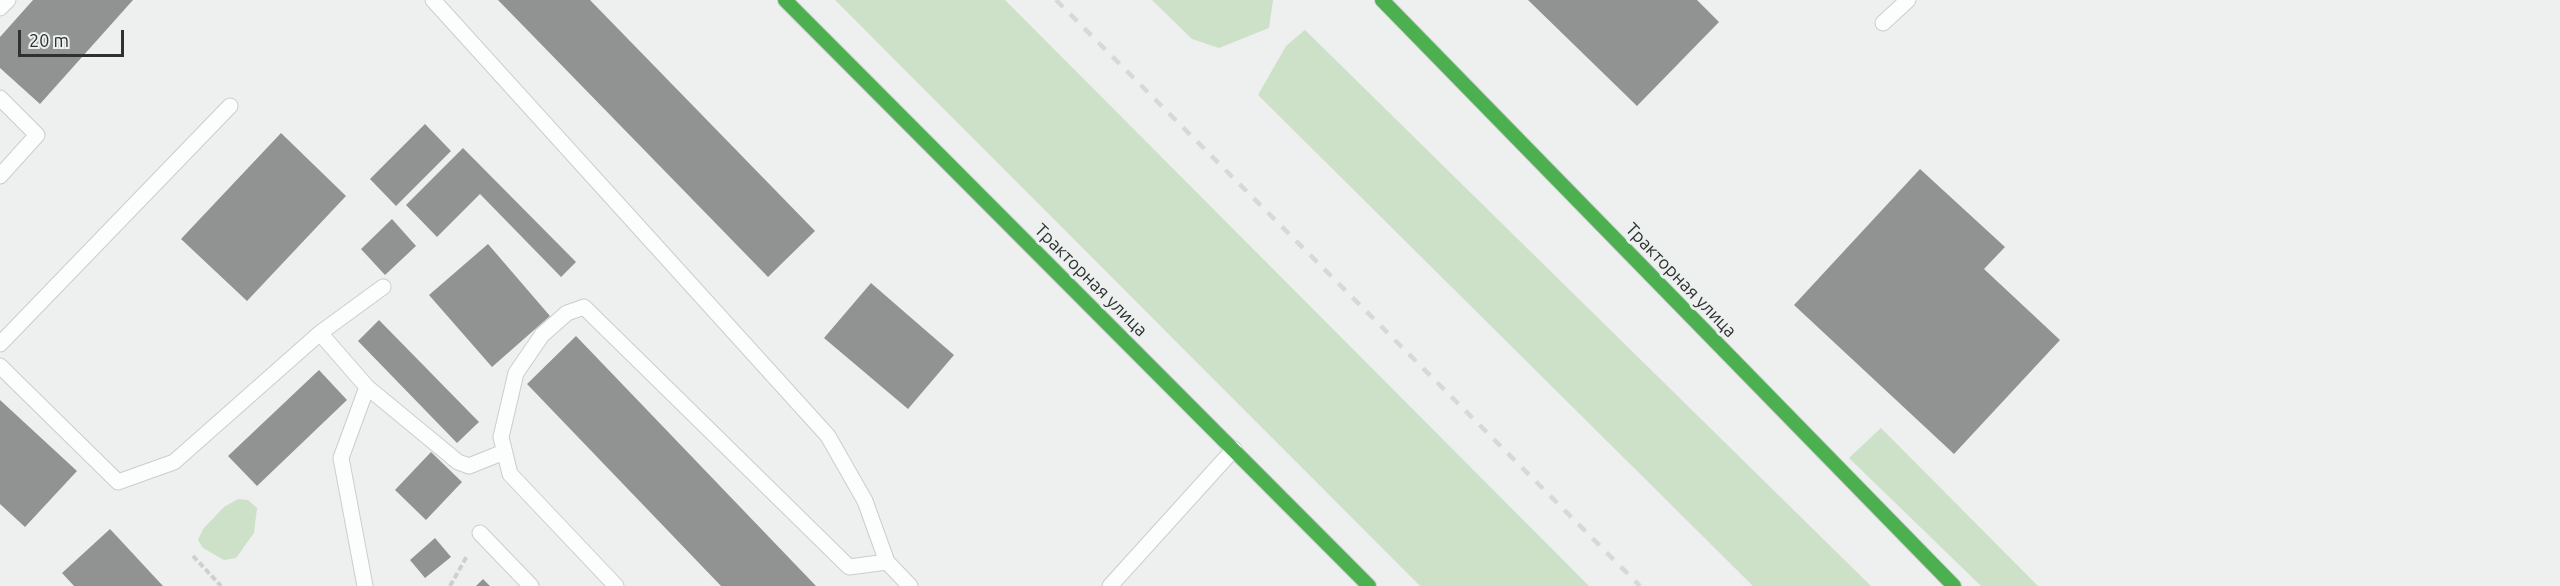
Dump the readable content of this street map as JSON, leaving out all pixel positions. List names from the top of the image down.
{
  "streets": {
    "street": ["Тракторная улица"]
  },
  "scale_bar": "20 m"
}
